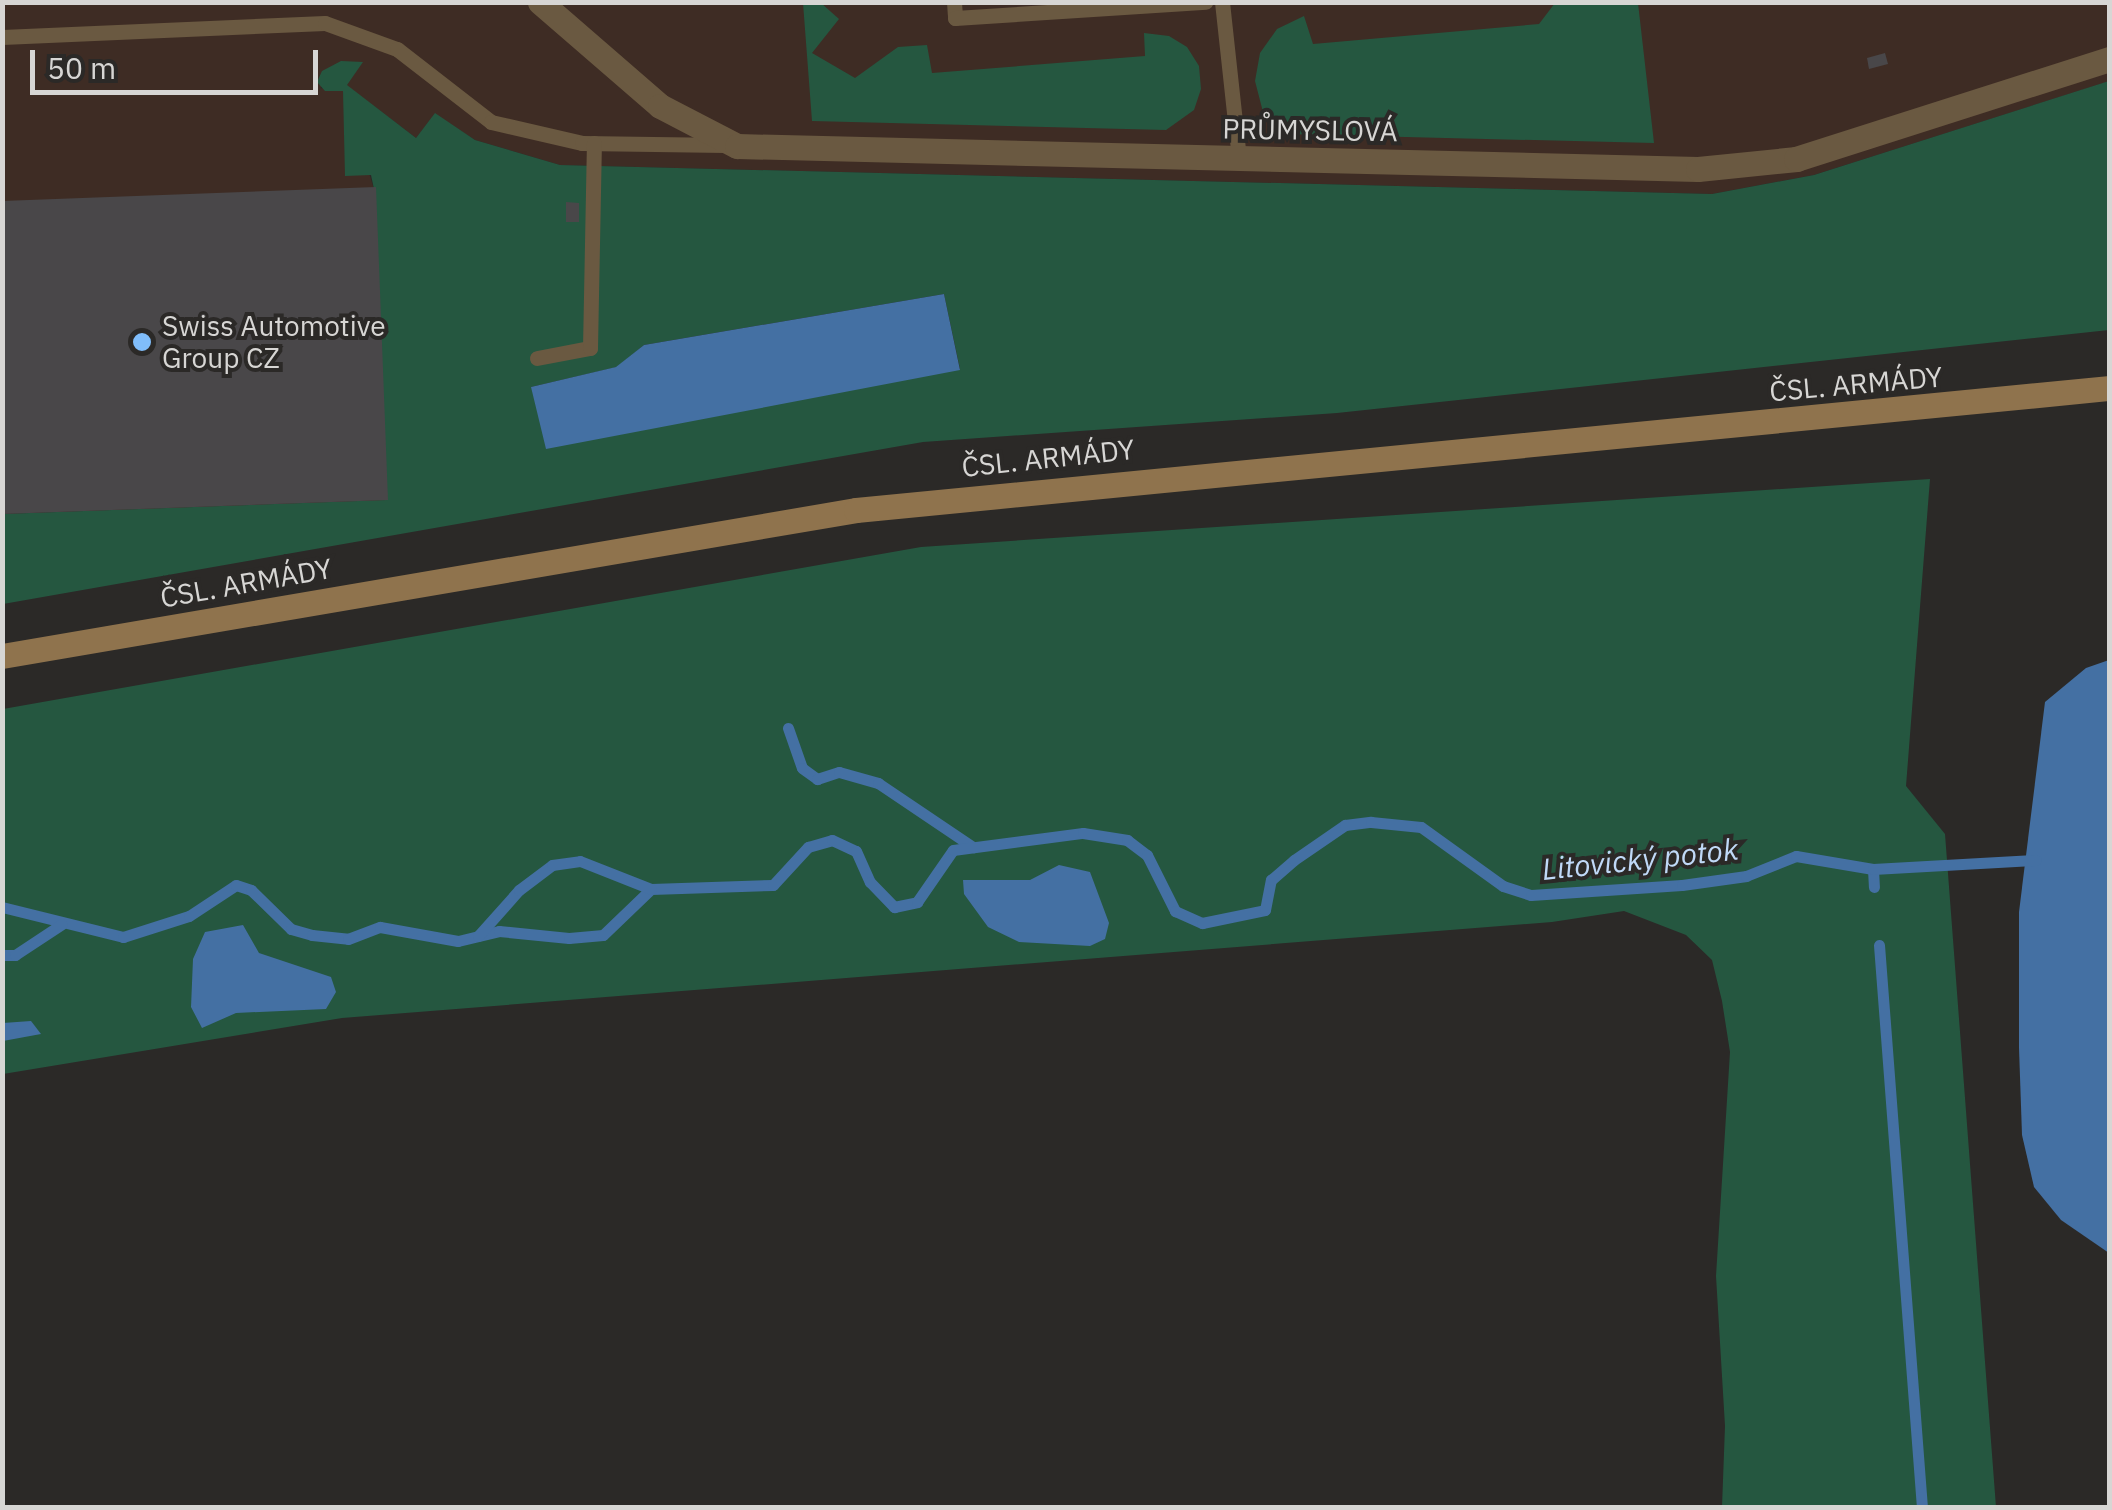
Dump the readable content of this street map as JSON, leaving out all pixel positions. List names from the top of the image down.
{
  "streets": {
    "main road": ["ČSL. ARMÁDY"],
    "street": ["PRŮMYSLOVÁ"]
  },
  "water": ["Litovický potok"],
  "places": ["Swiss Automotive Group CZ"],
  "scale_bar": "50 m"
}
